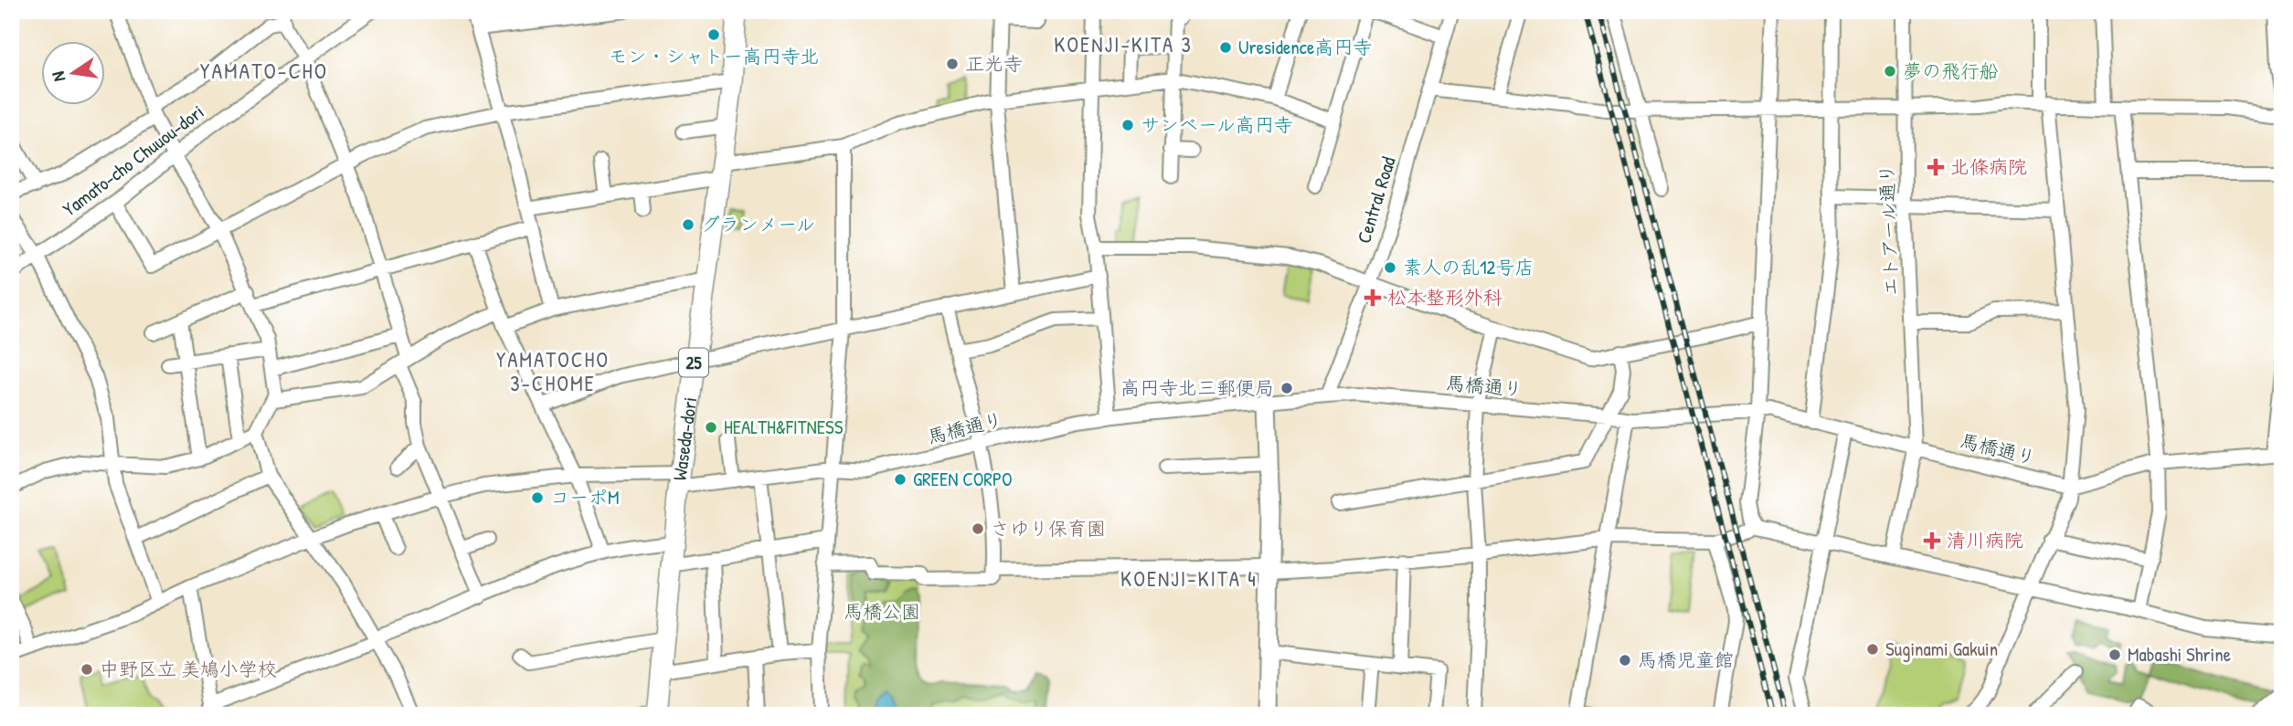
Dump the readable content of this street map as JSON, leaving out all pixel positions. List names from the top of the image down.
{
  "streets": {
    "main road": ["25", "Waseda-dori"],
    "street": [
      "Yamato-cho Chuuou-dori",
      "Central Road",
      "エトアール通り",
      "馬橋通り"
    ]
  },
  "crossings": [
    ["Central Road", "馬橋通り"],
    ["エトアール通り", "馬橋通り"],
    ["馬橋通り", "Waseda-dori"]
  ],
  "districts": [
    "KOENJI-KITA 3",
    "YAMATO-CHO",
    "YAMATOCHO 3-CHOME",
    "KOENJI-KITA 4"
  ],
  "parks": ["馬橋公園"],
  "places": {
    "other": [
      "モン・シャトー高円寺北",
      "Uresidence高円寺",
      "正光寺",
      "夢の飛行船",
      "サンベール高円寺",
      "グランメール",
      "素人の乱12号店",
      "高円寺北三郵便局",
      "HEALTH&FITNESS",
      "GREEN CORPO",
      "コーポM",
      "さゆり保育園",
      "Suginami Gakuin",
      "Mabashi Shrine",
      "馬橋児童館",
      "中野区立 美鳩小学校"
    ],
    "health": ["北條病院", "松本整形外科", "清川病院"]
  },
  "north": "left"
}
